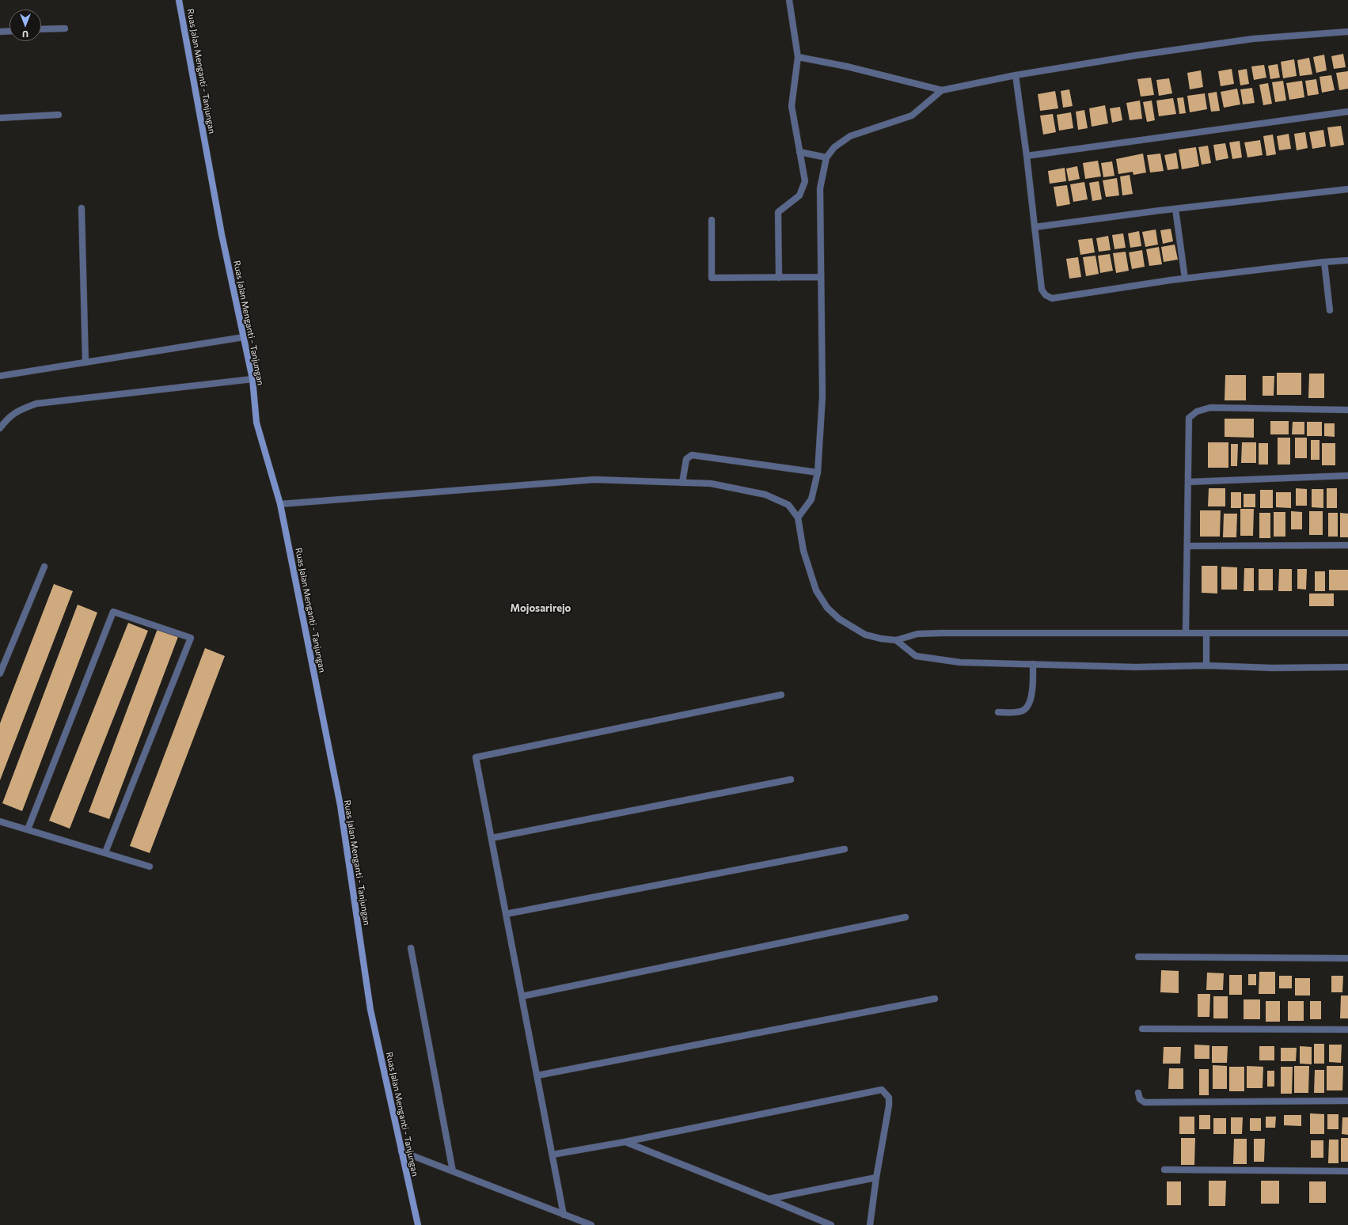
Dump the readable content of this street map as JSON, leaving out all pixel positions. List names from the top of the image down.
{
  "streets": {
    "main road": ["Ruas Jalan Menganti - Tanjungan"]
  },
  "districts": ["Mojosarirejo"],
  "north": "bottom"
}
